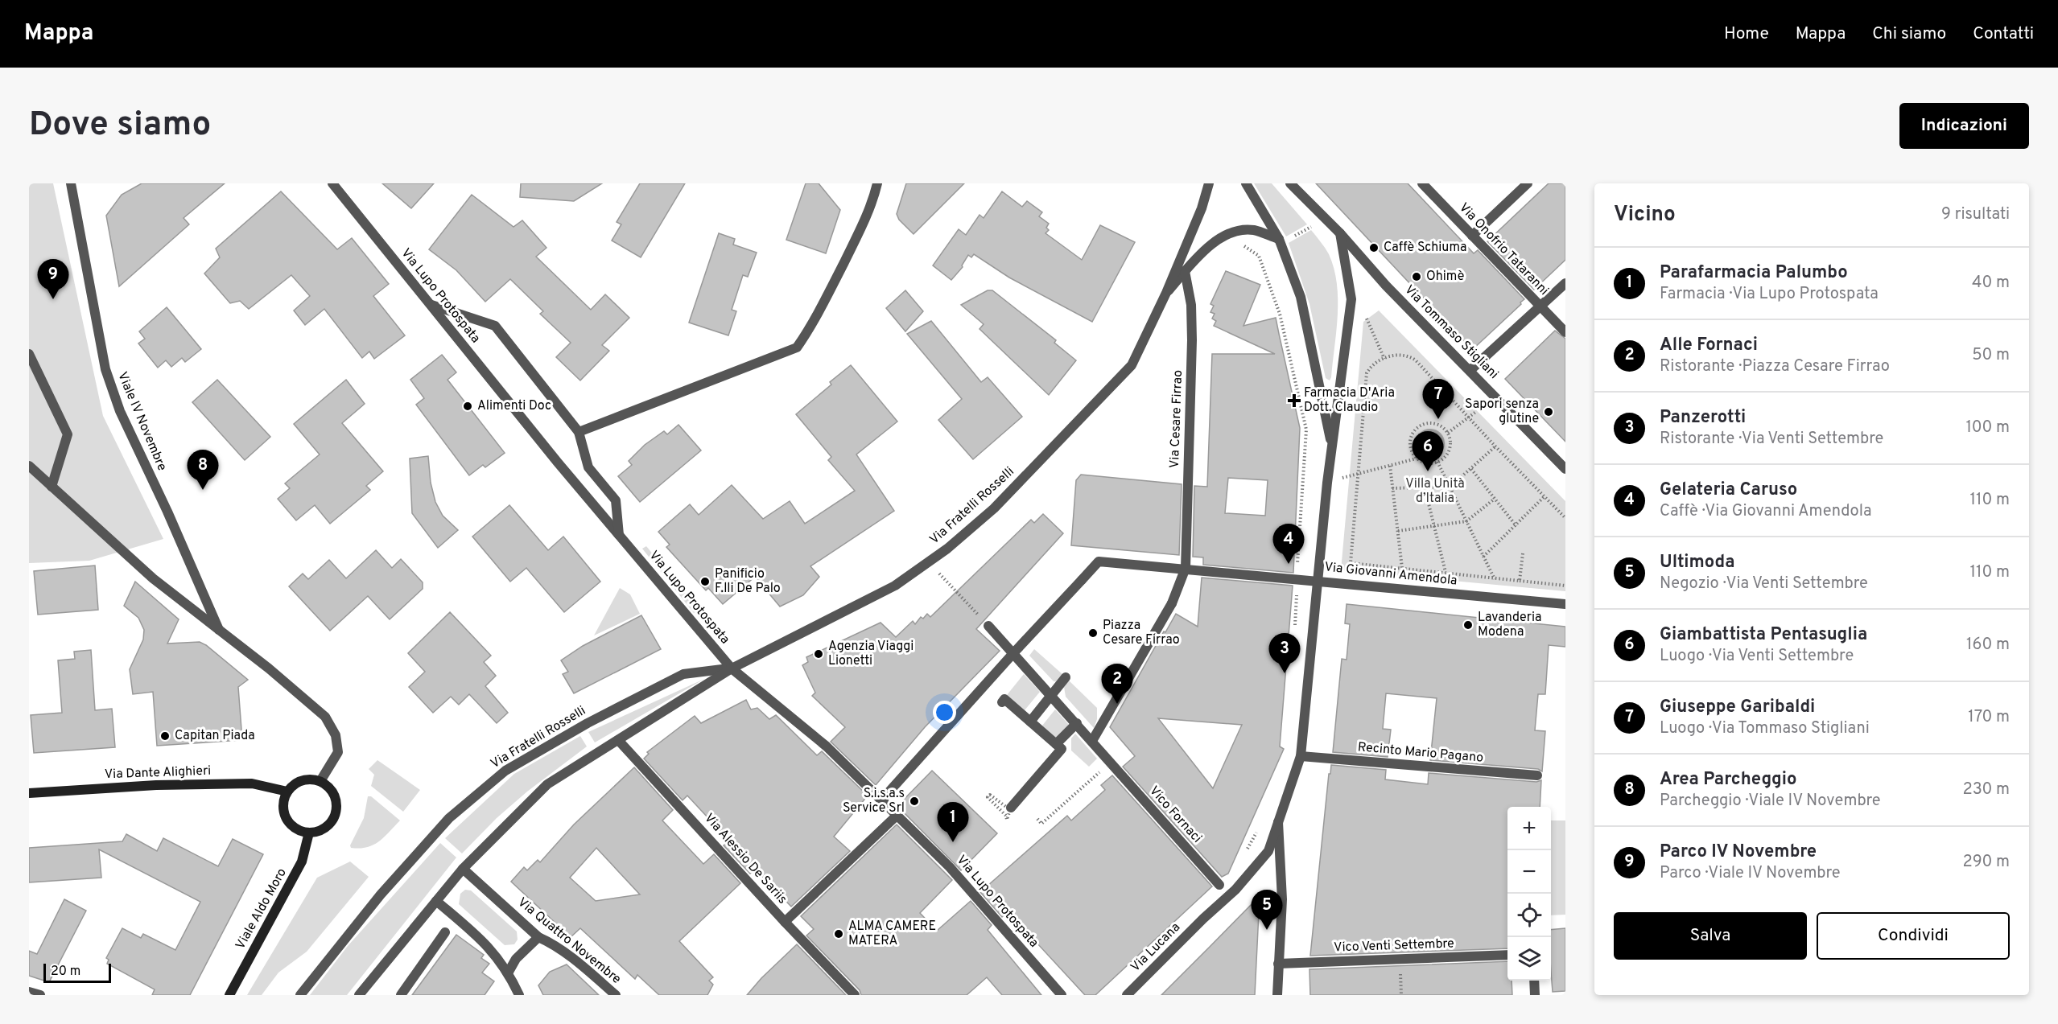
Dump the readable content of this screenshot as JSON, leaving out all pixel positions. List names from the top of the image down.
{
  "streets": {
    "main road": ["Via Dante Alighieri", "Viale Aldo Moro"],
    "street": [
      "Via Onofrio Tataranni",
      "Via Lupo Protospata",
      "Via Tommaso Stigliani",
      "Via Cesare Firrao",
      "Viale IV Novembre",
      "Via Fratelli Rosselli",
      "Via Giovanni Amendola",
      "Recinto Mario Pagano",
      "Vico Fornaci",
      "Via Alessio De Sariis",
      "Via Quattro Novembre",
      "Vico Venti Settembre",
      "Via Lucana"
    ]
  },
  "crossings": [
    ["Via Lupo Protospata", "Via Fratelli Rosselli"],
    ["Via Cesare Firrao", "Via Fratelli Rosselli"],
    ["Via Cesare Firrao", "Via Giovanni Amendola"],
    ["Viale IV Novembre", "Via Dante Alighieri"],
    ["Viale IV Novembre", "Viale Aldo Moro"],
    ["Via Fratelli Rosselli", "Via Alessio De Sariis"],
    ["Via Fratelli Rosselli", "Via Quattro Novembre"],
    ["Via Dante Alighieri", "Viale Aldo Moro"]
  ],
  "parks": ["Villa Unità d’Italia"],
  "places": {
    "other": [
      "Caffè Schiuma",
      "Ohimè",
      "Alimenti Doc",
      "Sapori senza glutine",
      "Panificio F.lli De Palo",
      "Lavanderia Modena",
      "Piazza Cesare Firrao",
      "Agenzia Viaggi Lionetti",
      "Capitan Piada",
      "S.i.s.a.s Service Srl",
      "ALMA CAMERE MATERA"
    ],
    "health": ["Farmacia D'Aria Dott. Claudio"]
  },
  "scale_bar": "20 m",
  "page": {
    "header": "Mappa",
    "nav": [
      "Home",
      "Mappa",
      "Chi siamo",
      "Contatti"
    ],
    "buttons": [
      "Indicazioni",
      ["Salva", "Condividi"]
    ],
    "title": "Dove siamo",
    "heading": ["Vicino", "9 risultati"],
    "list": [
      {
        "mark": "1",
        "name": "Parafarmacia Palumbo",
        "note": "Farmacia · Via Lupo Protospata",
        "value": "40 m"
      },
      {
        "mark": "2",
        "name": "Alle Fornaci",
        "note": "Ristorante · Piazza Cesare Firrao",
        "value": "50 m"
      },
      {
        "mark": "3",
        "name": "Panzerotti",
        "note": "Ristorante · Via Venti Settembre",
        "value": "100 m"
      },
      {
        "mark": "4",
        "name": "Gelateria Caruso",
        "note": "Caffè · Via Giovanni Amendola",
        "value": "110 m"
      },
      {
        "mark": "5",
        "name": "Ultimoda",
        "note": "Negozio · Via Venti Settembre",
        "value": "110 m"
      },
      {
        "mark": "6",
        "name": "Giambattista Pentasuglia",
        "note": "Luogo · Via Venti Settembre",
        "value": "160 m"
      },
      {
        "mark": "7",
        "name": "Giuseppe Garibaldi",
        "note": "Luogo · Via Tommaso Stigliani",
        "value": "170 m"
      },
      {
        "mark": "8",
        "name": "Area Parcheggio",
        "note": "Parcheggio · Viale IV Novembre",
        "value": "230 m"
      },
      {
        "mark": "9",
        "name": "Parco IV Novembre",
        "note": "Parco · Viale IV Novembre",
        "value": "290 m"
      }
    ],
    "pins": [
      "9",
      "7",
      "6",
      "8",
      "4",
      "3",
      "2",
      "1",
      "5"
    ],
    "map_buttons": ["+", "−"],
    "scale": "20 m"
  }
}
